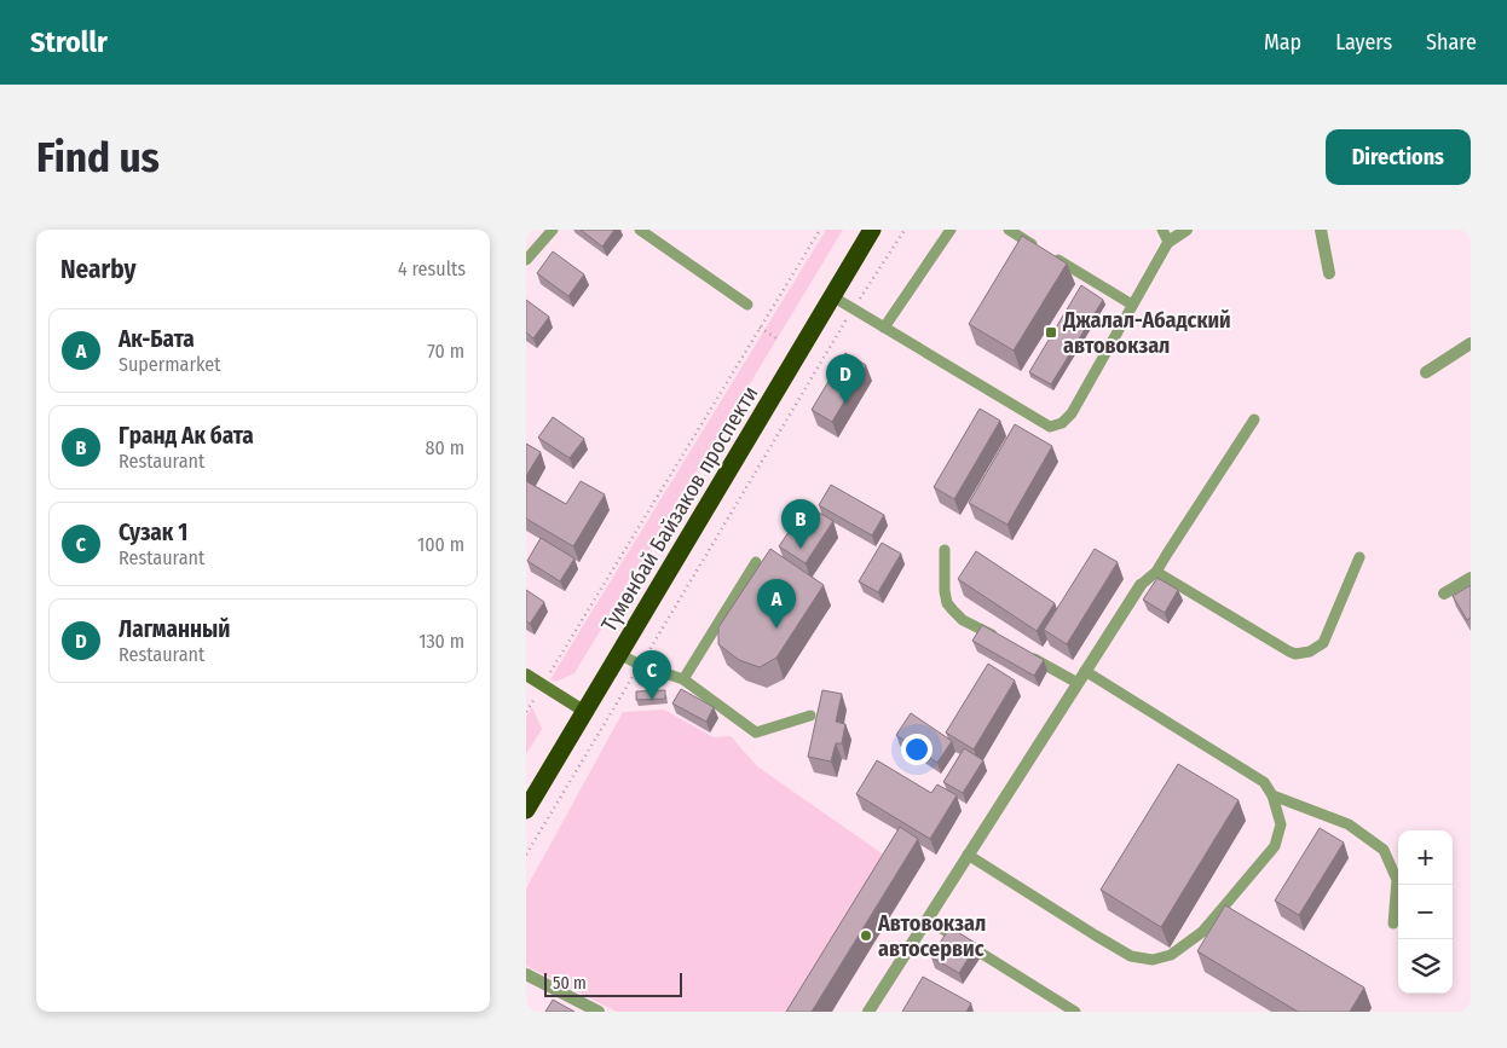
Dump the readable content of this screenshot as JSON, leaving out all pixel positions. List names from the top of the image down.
{
  "streets": {
    "highway": ["Түмөнбай Байзаков проспекти"]
  },
  "places": {
    "transit": ["Джалал-Абадский автовокзал"],
    "other": ["Автовокзал автосервис"]
  },
  "scale_bar": "50 m",
  "page": {
    "header": "Strollr",
    "nav": ["Map", "Layers", "Share"],
    "buttons": "Directions",
    "title": "Find us",
    "heading": ["Nearby", "4 results"],
    "list": [
      {
        "mark": "A",
        "name": "Ак-Бата",
        "note": "Supermarket",
        "value": "70 m"
      },
      {
        "mark": "B",
        "name": "Гранд Ак бата",
        "note": "Restaurant",
        "value": "80 m"
      },
      {
        "mark": "C",
        "name": "Сузак 1",
        "note": "Restaurant",
        "value": "100 m"
      },
      {
        "mark": "D",
        "name": "Лагманный",
        "note": "Restaurant",
        "value": "130 m"
      }
    ],
    "pins": [
      "D",
      "B",
      "A",
      "C"
    ],
    "map_buttons": ["+", "−"],
    "scale": "50 m"
  }
}
